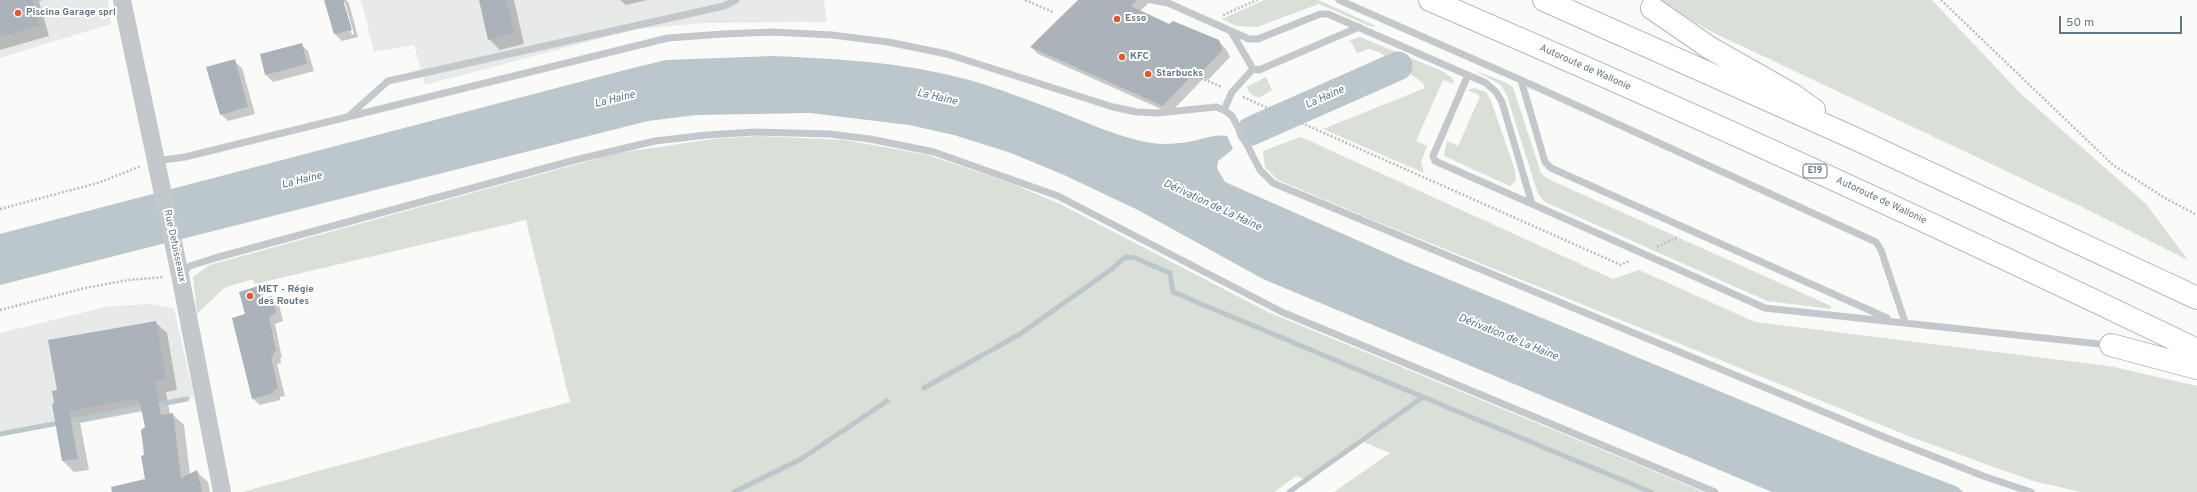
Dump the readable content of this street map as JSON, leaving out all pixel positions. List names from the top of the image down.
{
  "streets": {
    "highway": ["Autoroute de Wallonie", "E19"],
    "street": ["Rue Defuisseaux"]
  },
  "water": ["La Haine", "Dérivation de La Haine"],
  "places": [
    "Piscina Garage sprl",
    "Esso",
    "KFC",
    "Starbucks",
    "MET - Régie des Routes"
  ],
  "scale_bar": "50 m"
}
